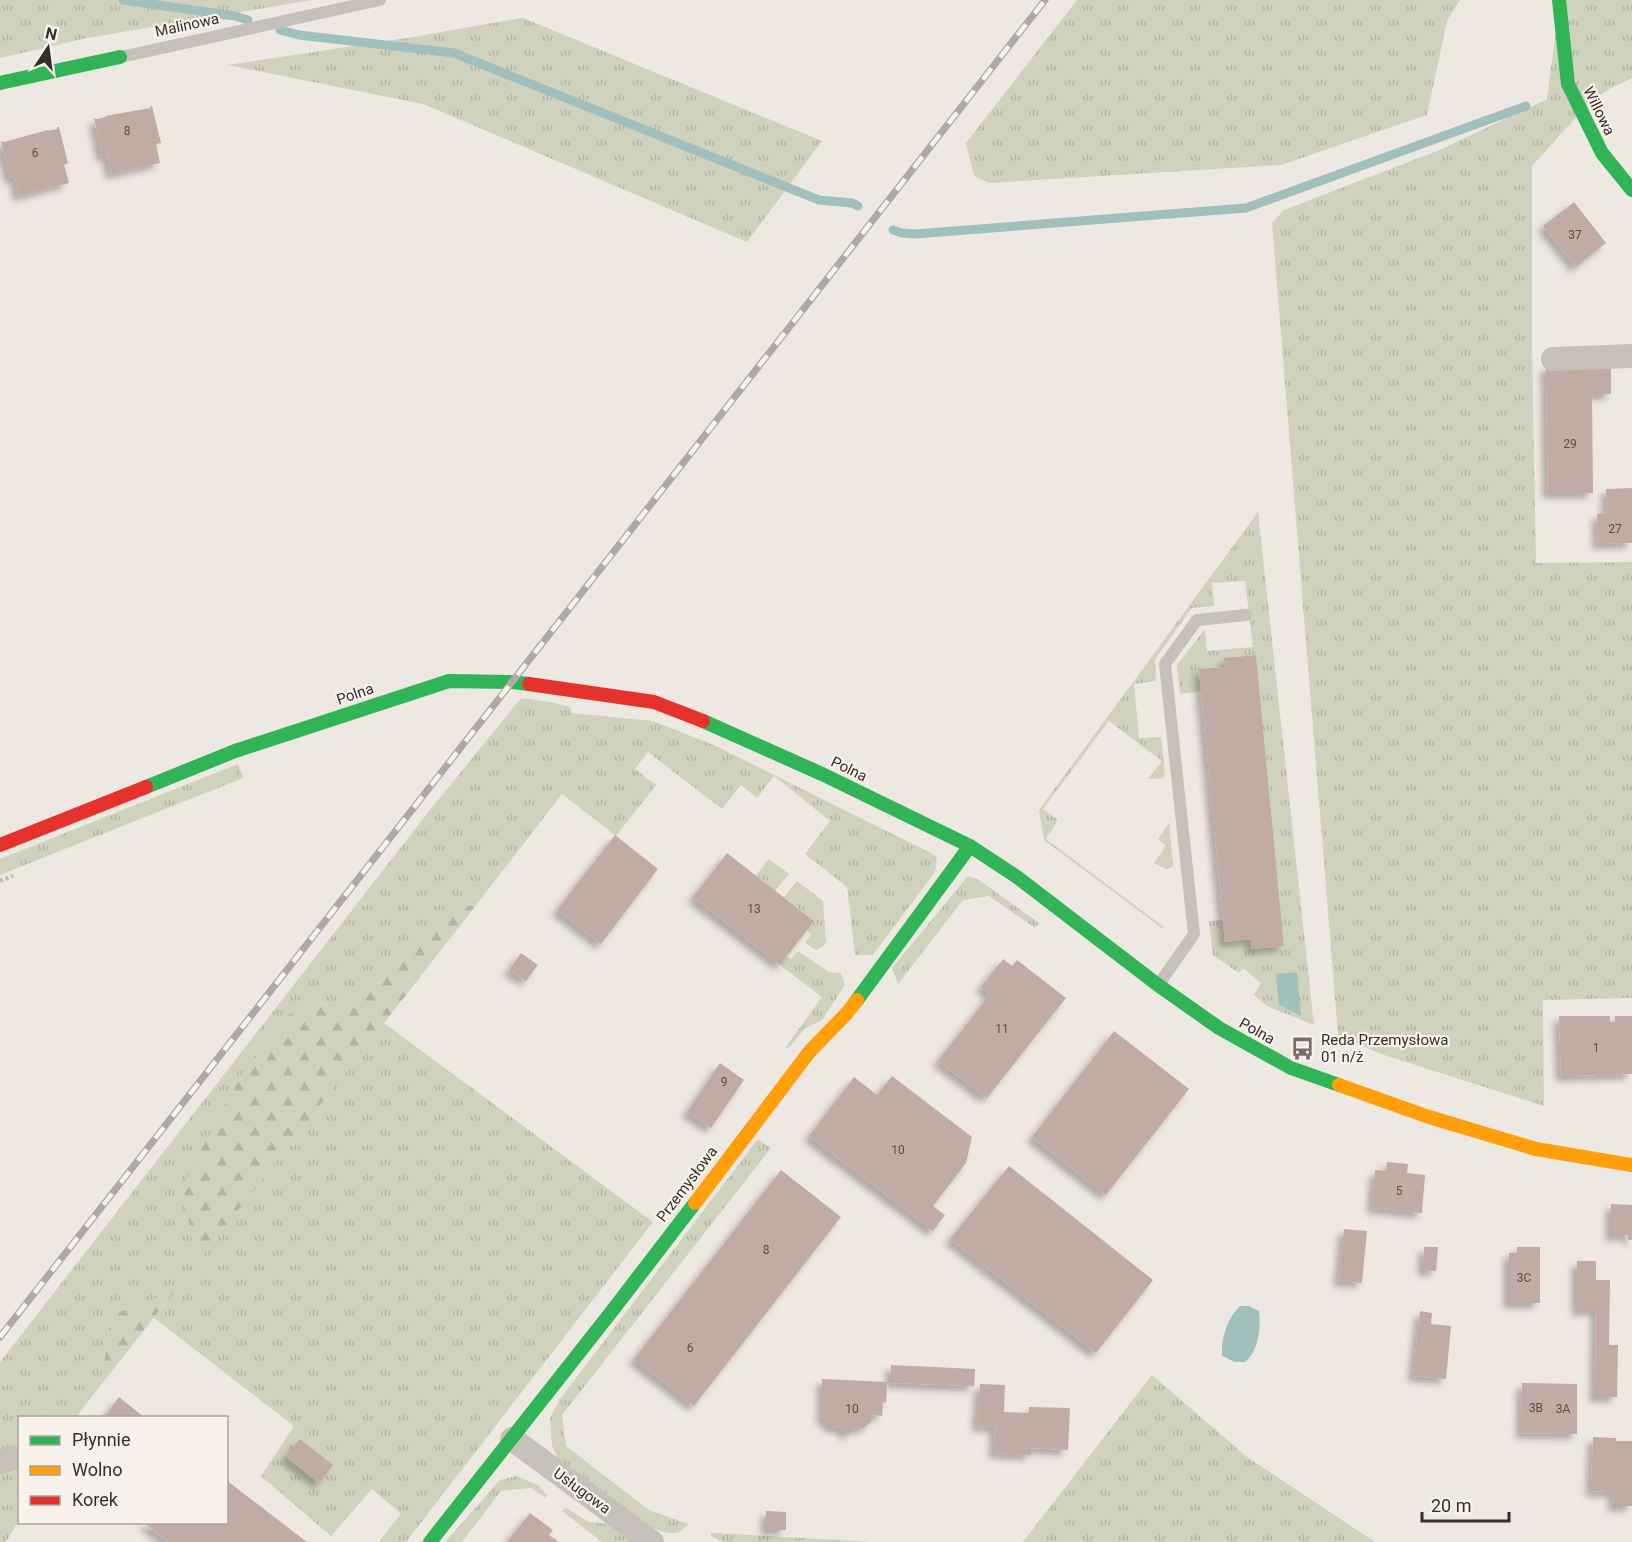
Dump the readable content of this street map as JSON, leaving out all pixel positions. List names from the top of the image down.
{
  "streets": {
    "street": [
      "Malinowa",
      "Willowa",
      "Polna",
      "Przemysłowa",
      "Usługowa"
    ]
  },
  "crossings": [
    ["Polna", "Przemysłowa"],
    ["Przemysłowa", "Usługowa"]
  ],
  "places": {
    "bus stop": ["Reda Przemysłowa 01 n/ż"]
  },
  "house_numbers": [
    "8",
    "6",
    "37",
    "29",
    "27",
    "13",
    "11",
    "1",
    "9",
    "10",
    "5",
    "8",
    "3C",
    "6",
    "3B",
    "10",
    "3A"
  ],
  "legend": ["Płynnie", "Wolno", "Korek"],
  "scale_bar": "20 m",
  "north": "top"
}
